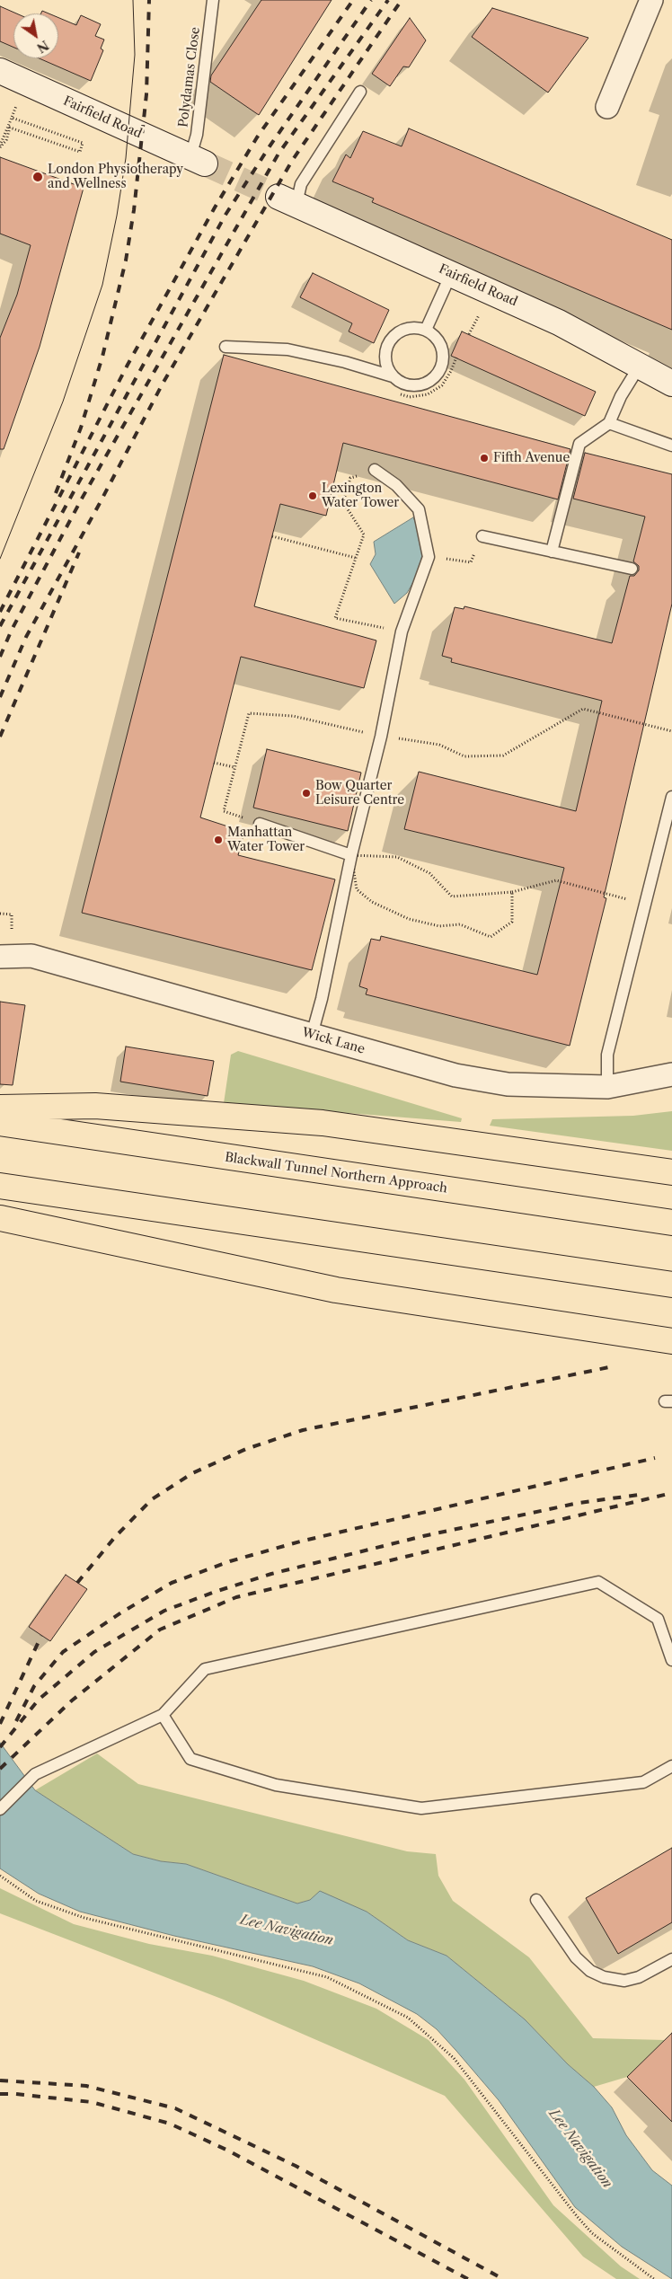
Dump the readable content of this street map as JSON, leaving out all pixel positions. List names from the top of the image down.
{
  "streets": {
    "highway": ["Blackwall Tunnel Northern Approach"],
    "main road": ["Fairfield Road"],
    "street": ["Wick Lane"],
    "lane": ["Polydamas Close"]
  },
  "crossings": [
    ["Polydamas Close", "Fairfield Road"]
  ],
  "water": ["Lee Navigation"],
  "places": [
    "London Physiotherapy and Wellness",
    "Fifth Avenue",
    "Lexington Water Tower",
    "Bow Quarter Leisure Centre",
    "Manhattan Water Tower"
  ],
  "north": "bottom right"
}
